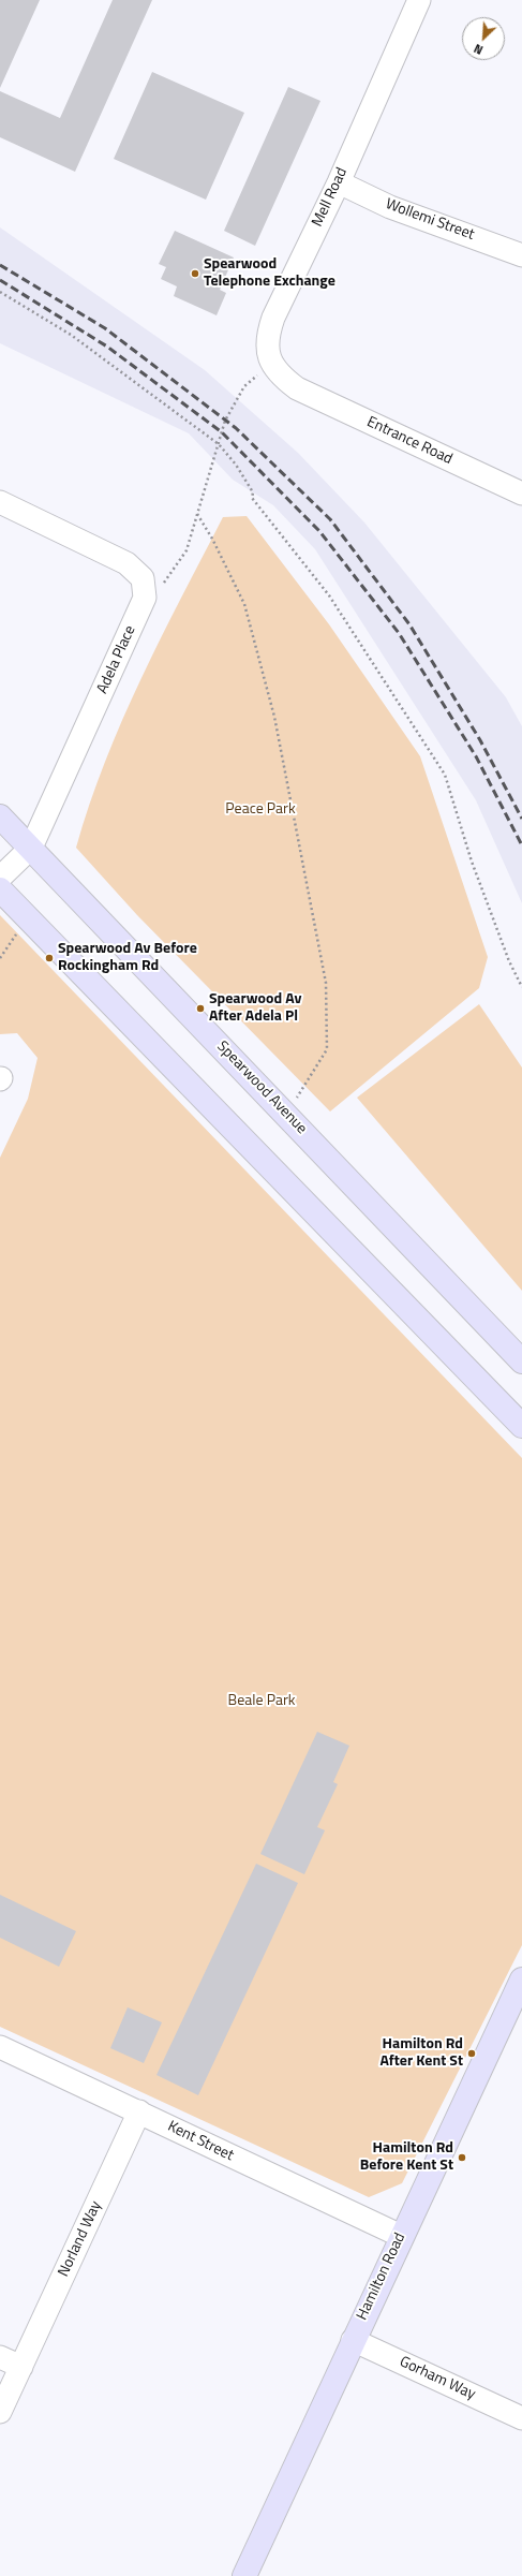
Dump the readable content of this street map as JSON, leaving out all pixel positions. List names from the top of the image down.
{
  "streets": {
    "main road": ["Spearwood Avenue", "Hamilton Road"],
    "street": [
      "Mell Road",
      "Wollemi Street",
      "Entrance Road",
      "Adela Place",
      "Kent Street",
      "Norland Way",
      "Gorham Way"
    ]
  },
  "crossings": [
    ["Mell Road", "Wollemi Street"],
    ["Mell Road", "Entrance Road"],
    ["Adela Place", "Spearwood Avenue"],
    ["Kent Street", "Norland Way"],
    ["Kent Street", "Hamilton Road"],
    ["Hamilton Road", "Gorham Way"]
  ],
  "parks": ["Peace Park", "Beale Park"],
  "places": [
    "Spearwood Telephone Exchange",
    "Spearwood Av Before Rockingham Rd",
    "Spearwood Av After Adela Pl",
    "Hamilton Rd After Kent St",
    "Hamilton Rd Before Kent St"
  ],
  "north": "bottom left"
}
